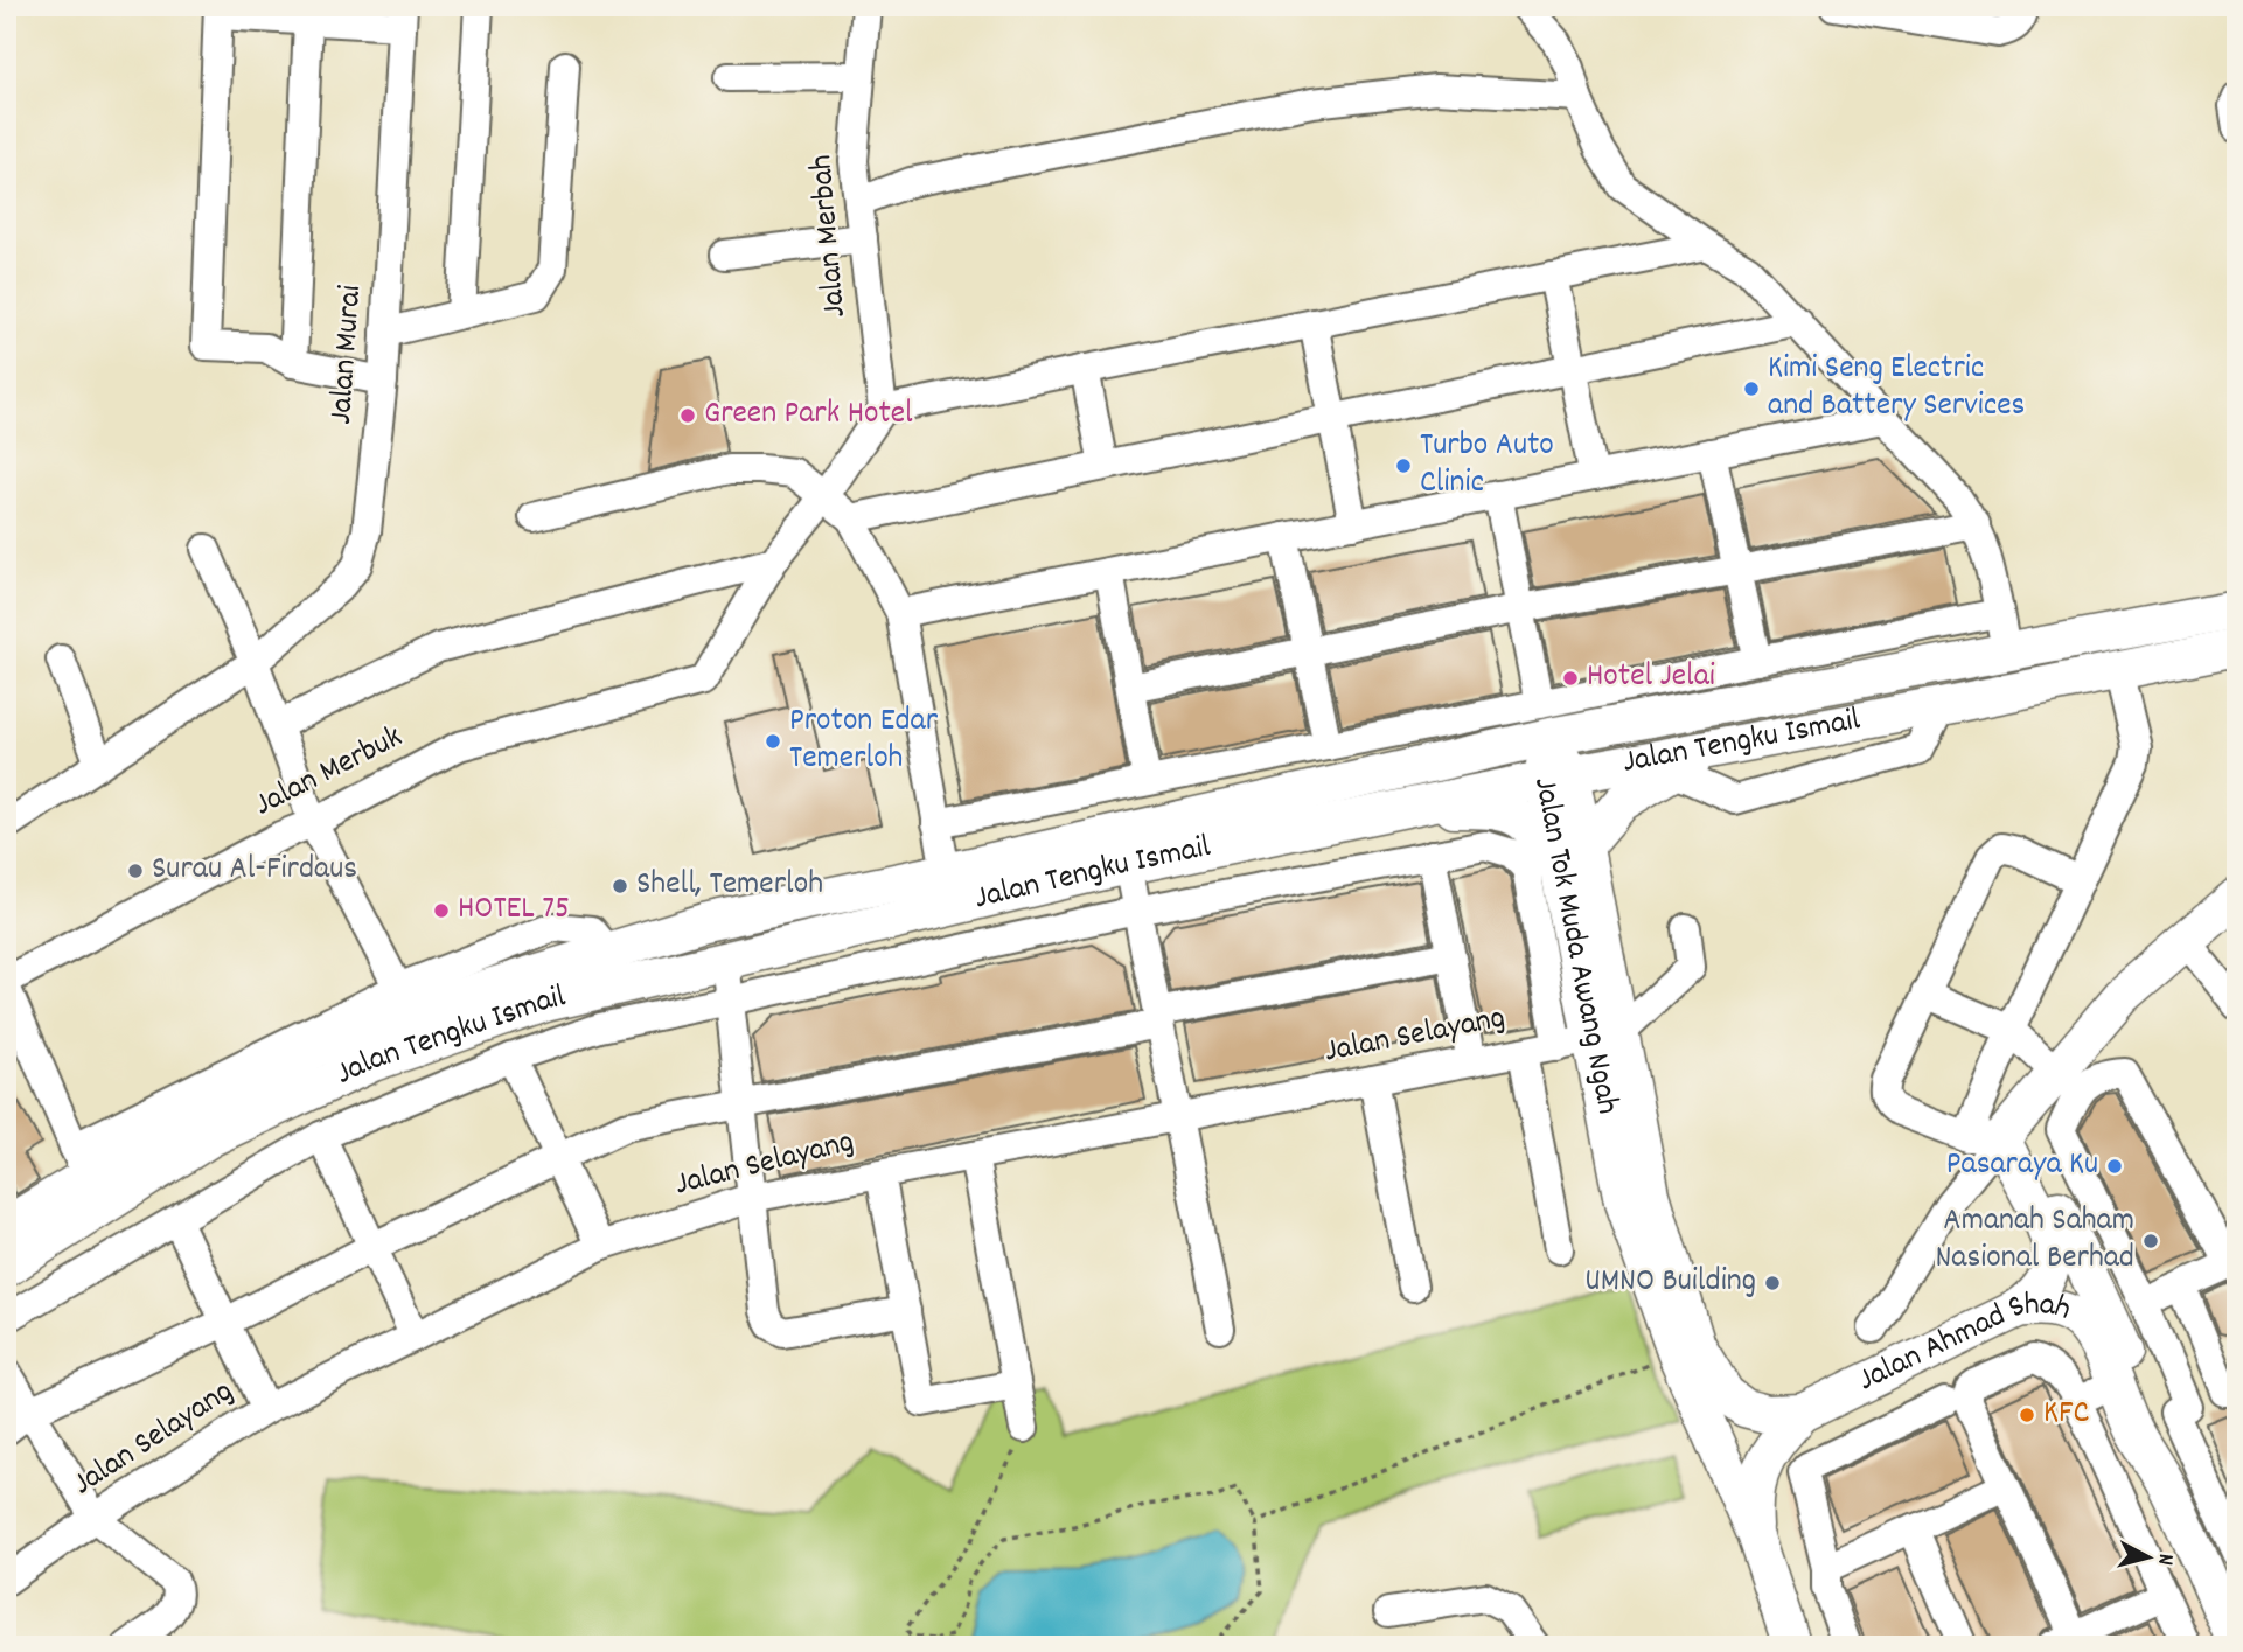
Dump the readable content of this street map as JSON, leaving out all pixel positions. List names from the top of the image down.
{
  "streets": {
    "main road": ["Jalan Tengku Ismail", "Jalan Tok Muda Awang Ngah", "Jalan Ahmad Shah"],
    "street": [
      "Jalan Merbah",
      "Jalan Murai",
      "Jalan Merbuk",
      "Jalan Selayang"
    ]
  },
  "crossings": [
    ["Jalan Tengku Ismail", "Jalan Tok Muda Awang Ngah"],
    ["Jalan Tengku Ismail", "Jalan Selayang"],
    ["Jalan Tok Muda Awang Ngah", "Jalan Selayang"],
    ["Jalan Tok Muda Awang Ngah", "Jalan Ahmad Shah"]
  ],
  "places": [
    "Kimi Seng Electric and Battery Services",
    "Green Park Hotel",
    "Turbo Auto Clinic",
    "Hotel Jelai",
    "Proton Edar Temerloh",
    "Surau Al-Firdaus",
    "Shell, Temerloh",
    "HOTEL 75",
    "Pasaraya Ku",
    "Amanah Saham Nasional Berhad",
    "UMNO Building",
    "KFC"
  ],
  "north": "right"
}
